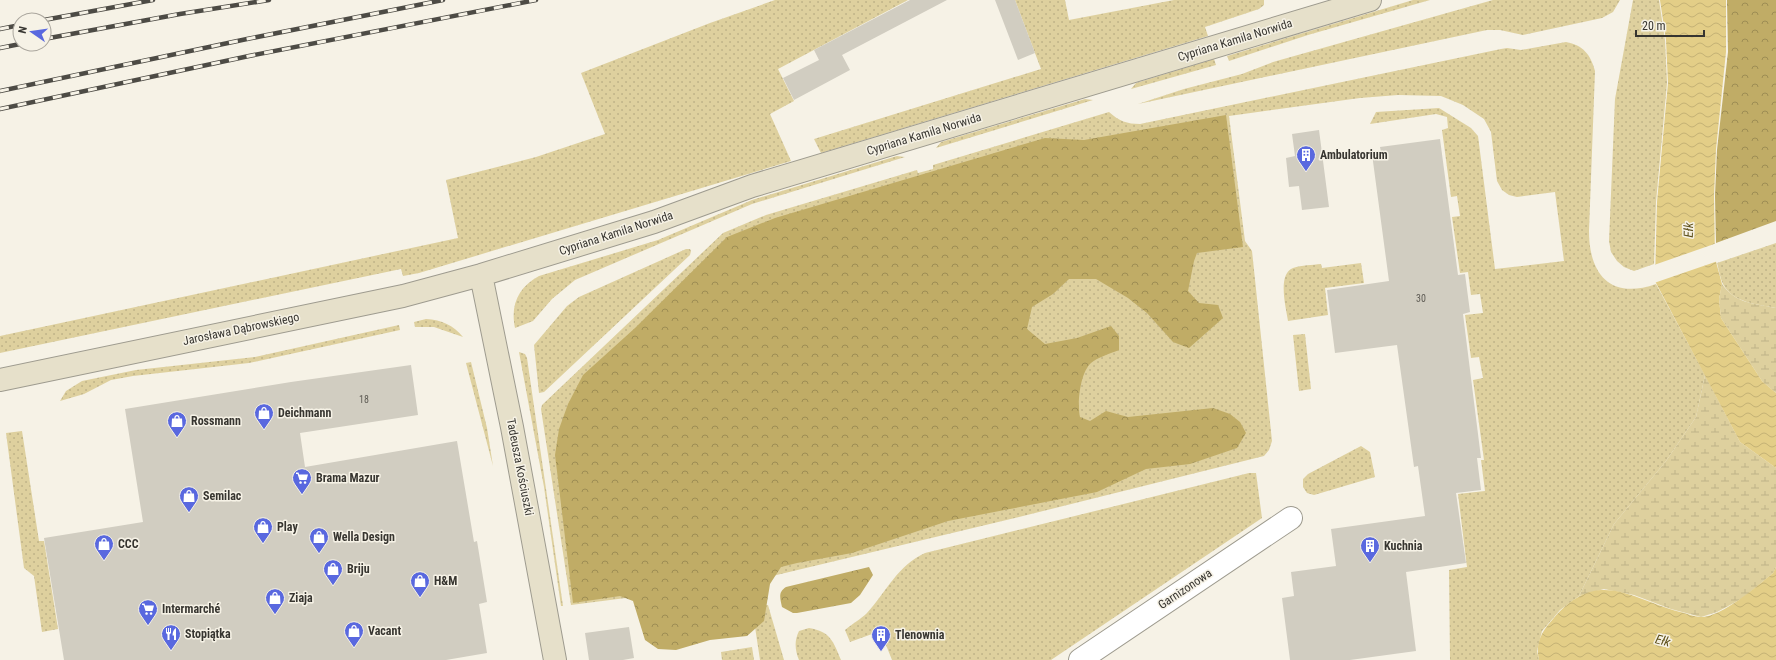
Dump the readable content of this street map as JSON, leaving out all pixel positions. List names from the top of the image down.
{
  "streets": {
    "street": [
      "Cypriana Kamila Norwida",
      "Jarosława Dąbrowskiego",
      "Tadeusza Kościuszki",
      "Garnizonowa"
    ]
  },
  "crossings": [
    ["Cypriana Kamila Norwida", "Jarosława Dąbrowskiego"],
    ["Cypriana Kamila Norwida", "Tadeusza Kościuszki"],
    ["Jarosława Dąbrowskiego", "Tadeusza Kościuszki"]
  ],
  "water": ["Ełk"],
  "places": {
    "building": ["Ambulatorium", "Kuchnia", "Tlenownia"],
    "shop": [
      "Deichmann",
      "Rossmann",
      "Semilac",
      "Play",
      "Wella Design",
      "CCC",
      "Briju",
      "H&M",
      "Ziaja",
      "Vacant"
    ],
    "supermarket": ["Brama Mazur", "Intermarché"],
    "restaurant": ["Stopiątka"]
  },
  "house_numbers": ["30", "18"],
  "scale_bar": "20 m",
  "north": "left"
}
